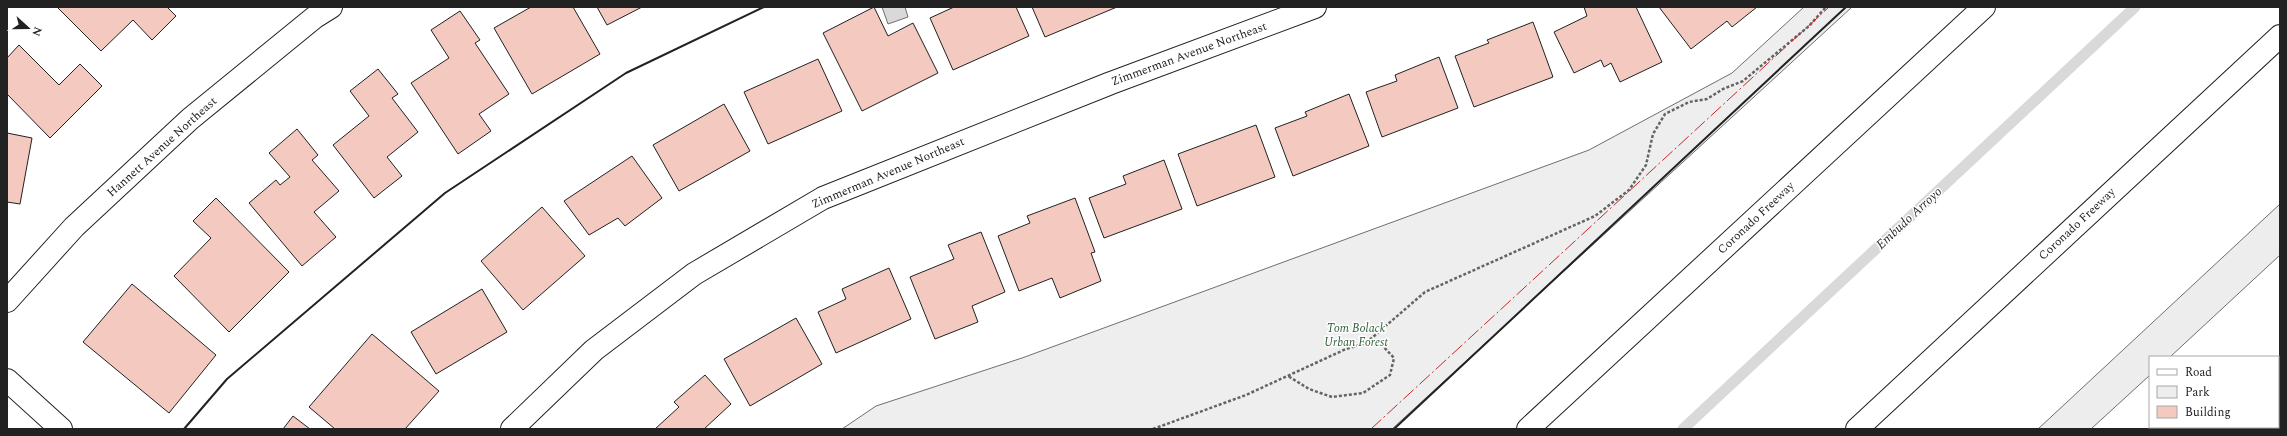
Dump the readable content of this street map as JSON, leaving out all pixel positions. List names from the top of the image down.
{
  "streets": {
    "main road": ["Zimmerman Avenue Northeast", "Hannett Avenue Northeast", "Coronado Freeway"]
  },
  "water": ["Embudo Arroyo"],
  "parks": ["Tom Bolack Urban Forest"],
  "legend": ["Road", "Park", "Building"],
  "north": "right"
}
